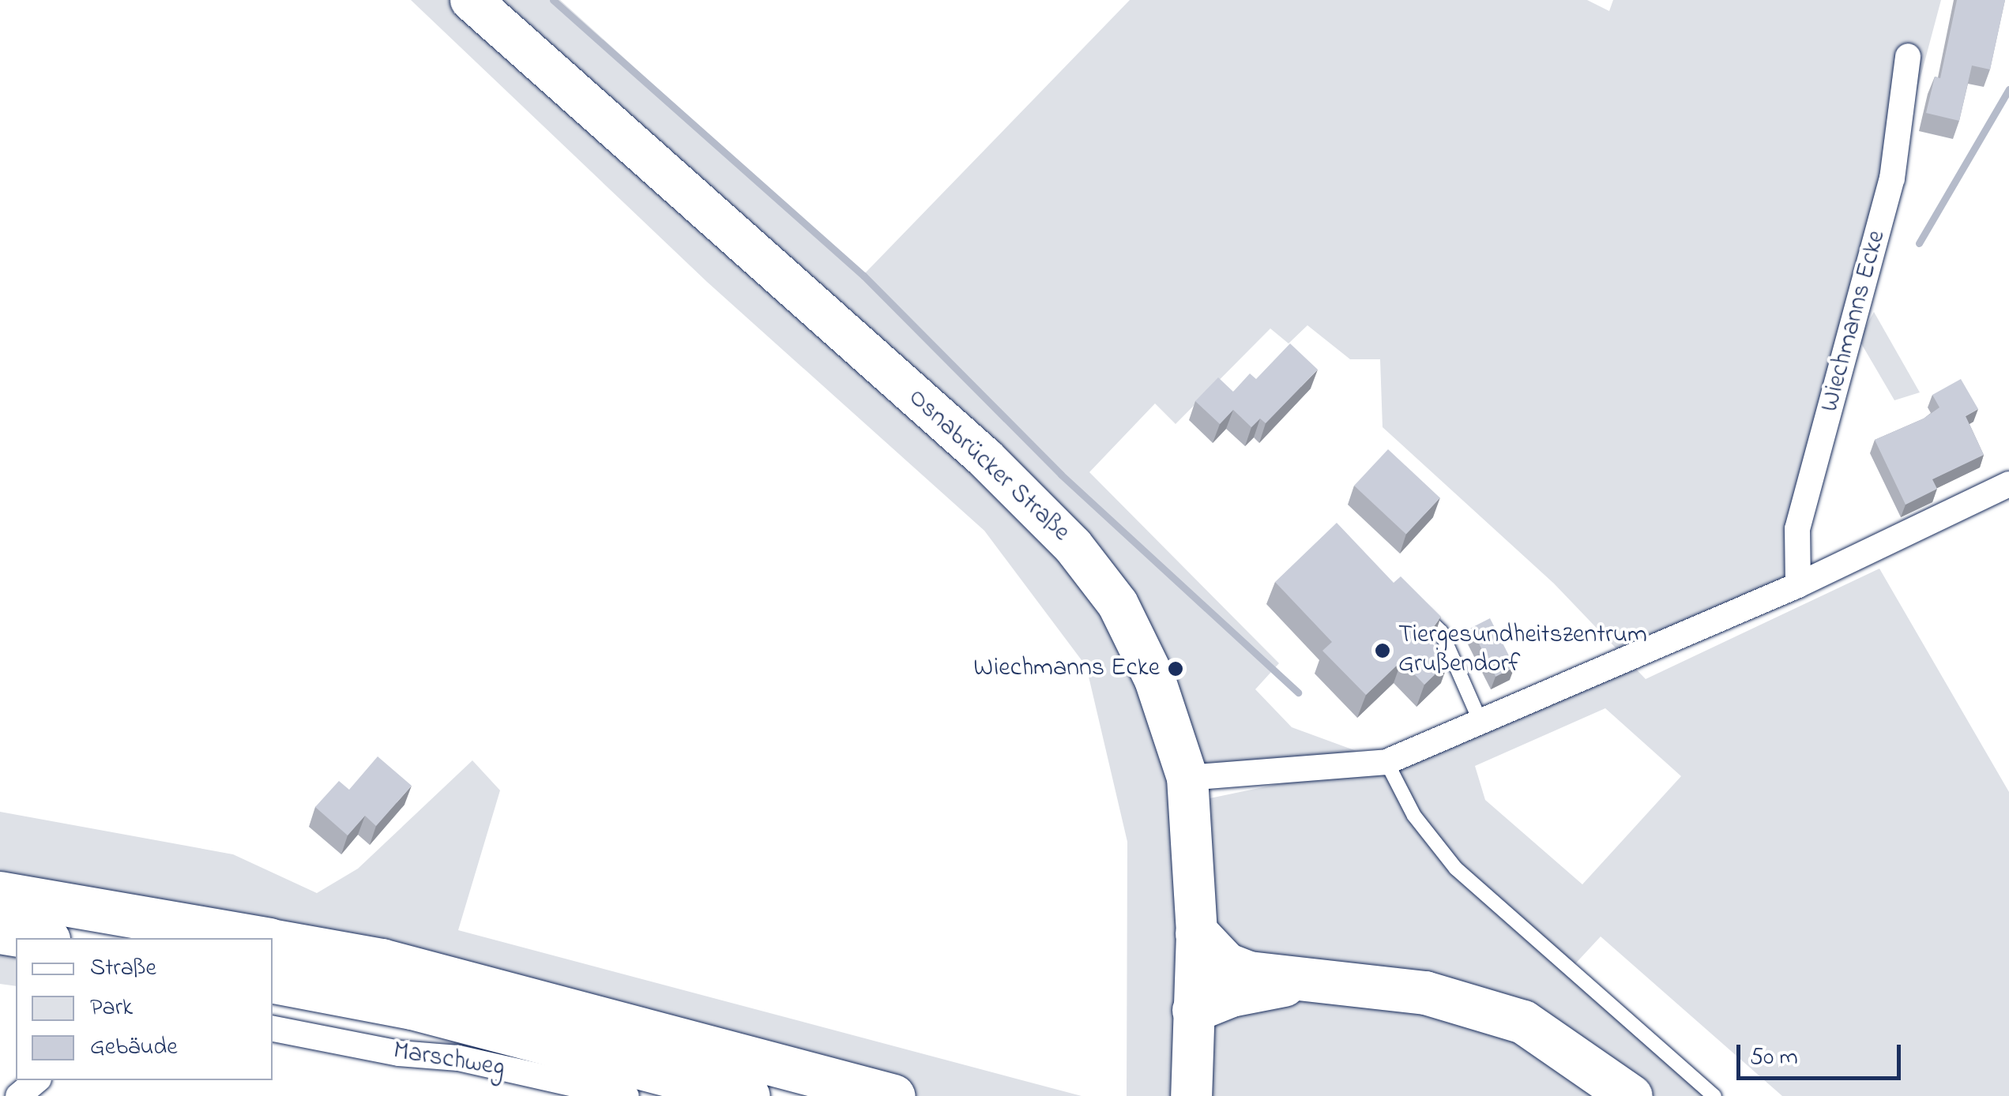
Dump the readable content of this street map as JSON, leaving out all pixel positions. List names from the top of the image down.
{
  "streets": {
    "main road": ["Osnabrücker Straße"],
    "street": ["Wiechmanns Ecke", "Marschweg"]
  },
  "places": ["Tiergesundheitszentrum Grußendorf", "Wiechmanns Ecke"],
  "legend": ["Straße", "Park", "Gebäude"],
  "scale_bar": "50 m"
}
